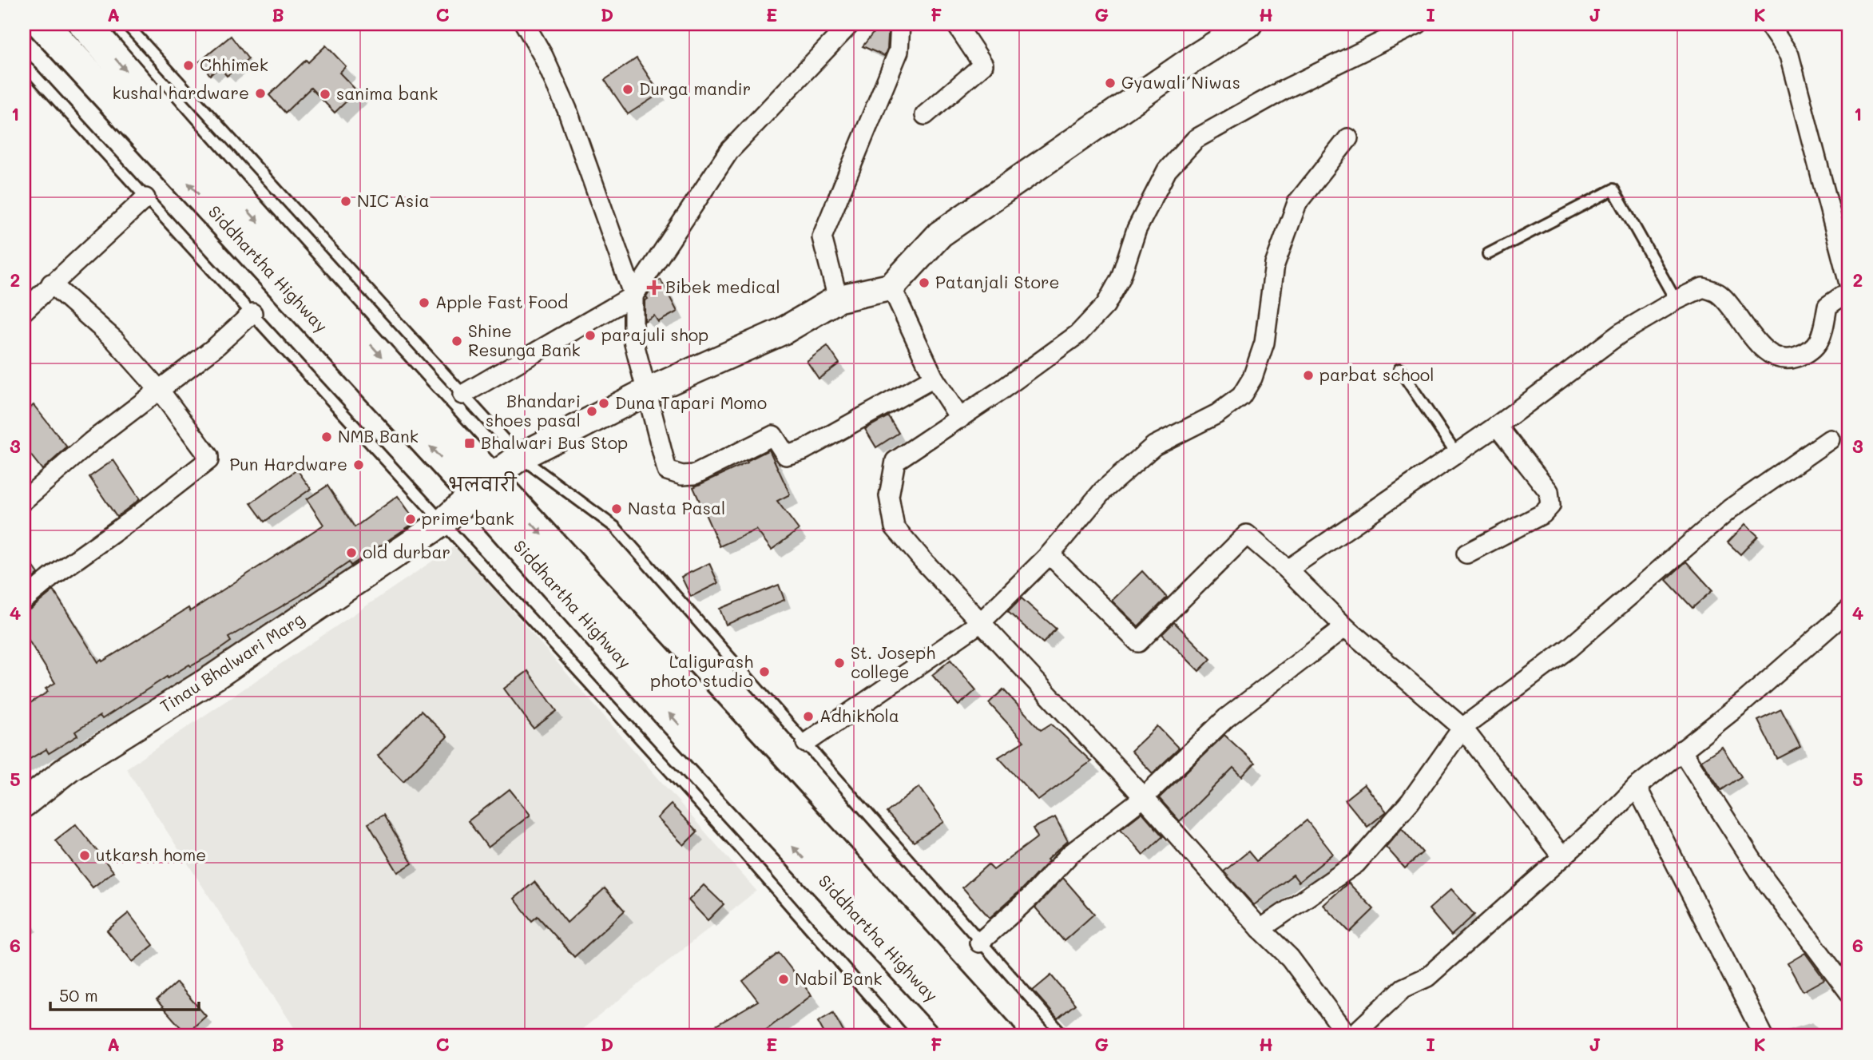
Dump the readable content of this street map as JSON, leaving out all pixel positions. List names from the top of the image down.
{
  "streets": {
    "highway": ["Siddhartha Highway"],
    "street": ["Tinau Bhalwari Marg"]
  },
  "crossings": [
    ["Siddhartha Highway", "Tinau Bhalwari Marg"]
  ],
  "districts": ["भलवारी"],
  "places": {
    "other": [
      "Chhimek",
      "Gyawali Niwas",
      "Durga mandir",
      "kushal hardware",
      "sanima bank",
      "NIC Asia",
      "Patanjali Store",
      "Apple Fast Food",
      "parajuli shop",
      "Shine Resunga Bank",
      "parbat school",
      "Duna Tapari Momo",
      "Bhandari shoes pasal",
      "NMB Bank",
      "Pun Hardware",
      "Nasta Pasal",
      "prime bank",
      "old durbar",
      "St. Joseph college",
      "Laligurash photo studio",
      "Adhikhola",
      "utkarsh home",
      "Nabil Bank"
    ],
    "health": ["Bibek medical"],
    "transit": ["Bhalwari Bus Stop"]
  },
  "scale_bar": "50 m",
  "grid": {
    "columns": [
      "A",
      "B",
      "C",
      "D",
      "E",
      "F",
      "G",
      "H",
      "I",
      "J",
      "K"
    ],
    "rows": [
      "1",
      "2",
      "3",
      "4",
      "5",
      "6"
    ]
  }
}
